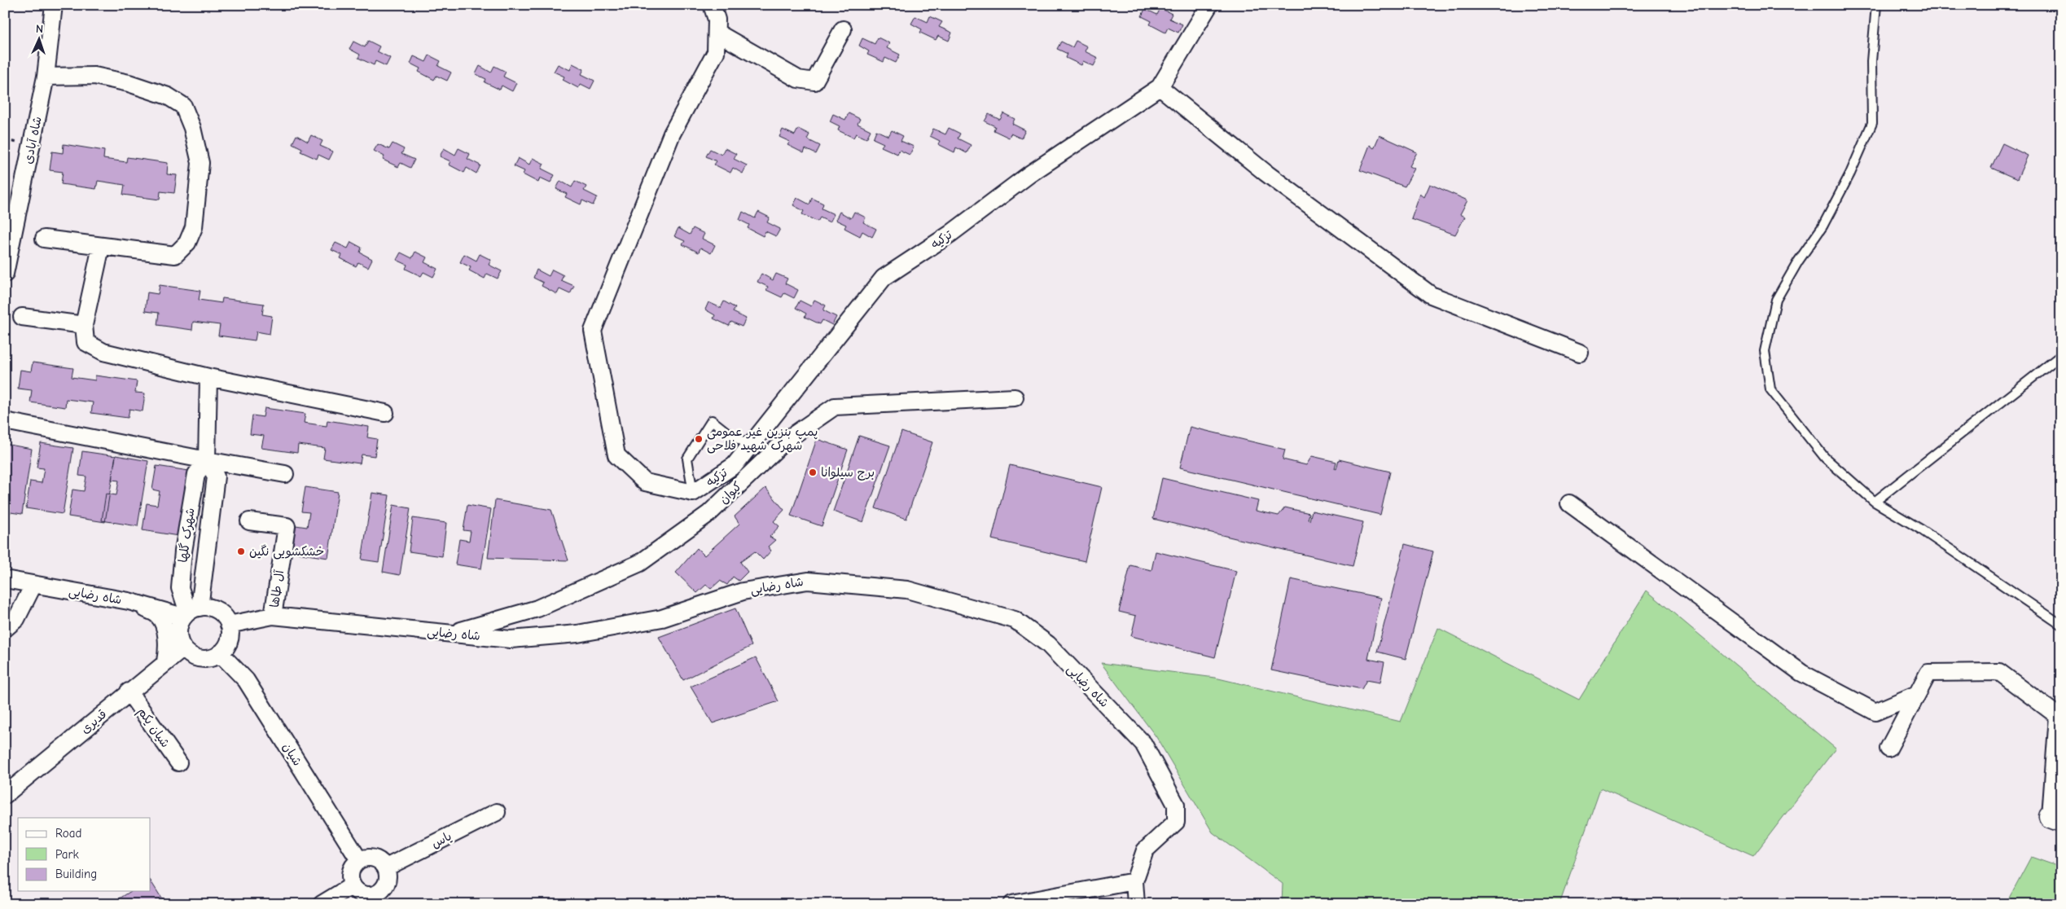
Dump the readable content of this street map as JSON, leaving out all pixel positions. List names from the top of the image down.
{
  "streets": {
    "street": [
      "شاه آبادی",
      "تزکیه",
      "کیوان",
      "شهرک گلها",
      "شاه رضایی",
      "آل طاها",
      "قدیری",
      "شیان یکم",
      "شیان",
      "یاس"
    ]
  },
  "crossings": [
    ["کیوان", "شاه رضایی"],
    ["شهرک گلها", "شاه رضایی"],
    ["شهرک گلها", "قدیری"],
    ["شهرک گلها", "شیان"],
    ["شاه رضایی", "آل طاها"],
    ["شاه رضایی", "قدیری"],
    ["شاه رضایی", "شیان"],
    ["قدیری", "شیان یکم"],
    ["قدیری", "شیان"],
    ["شیان", "یاس"]
  ],
  "places": ["پمپ بنزین غیر عمومی شهرک شهید فلاحی", "برج سیلوانا", "خشکشویی نگین"],
  "legend": ["Road", "Park", "Building"],
  "north": "top"
}
